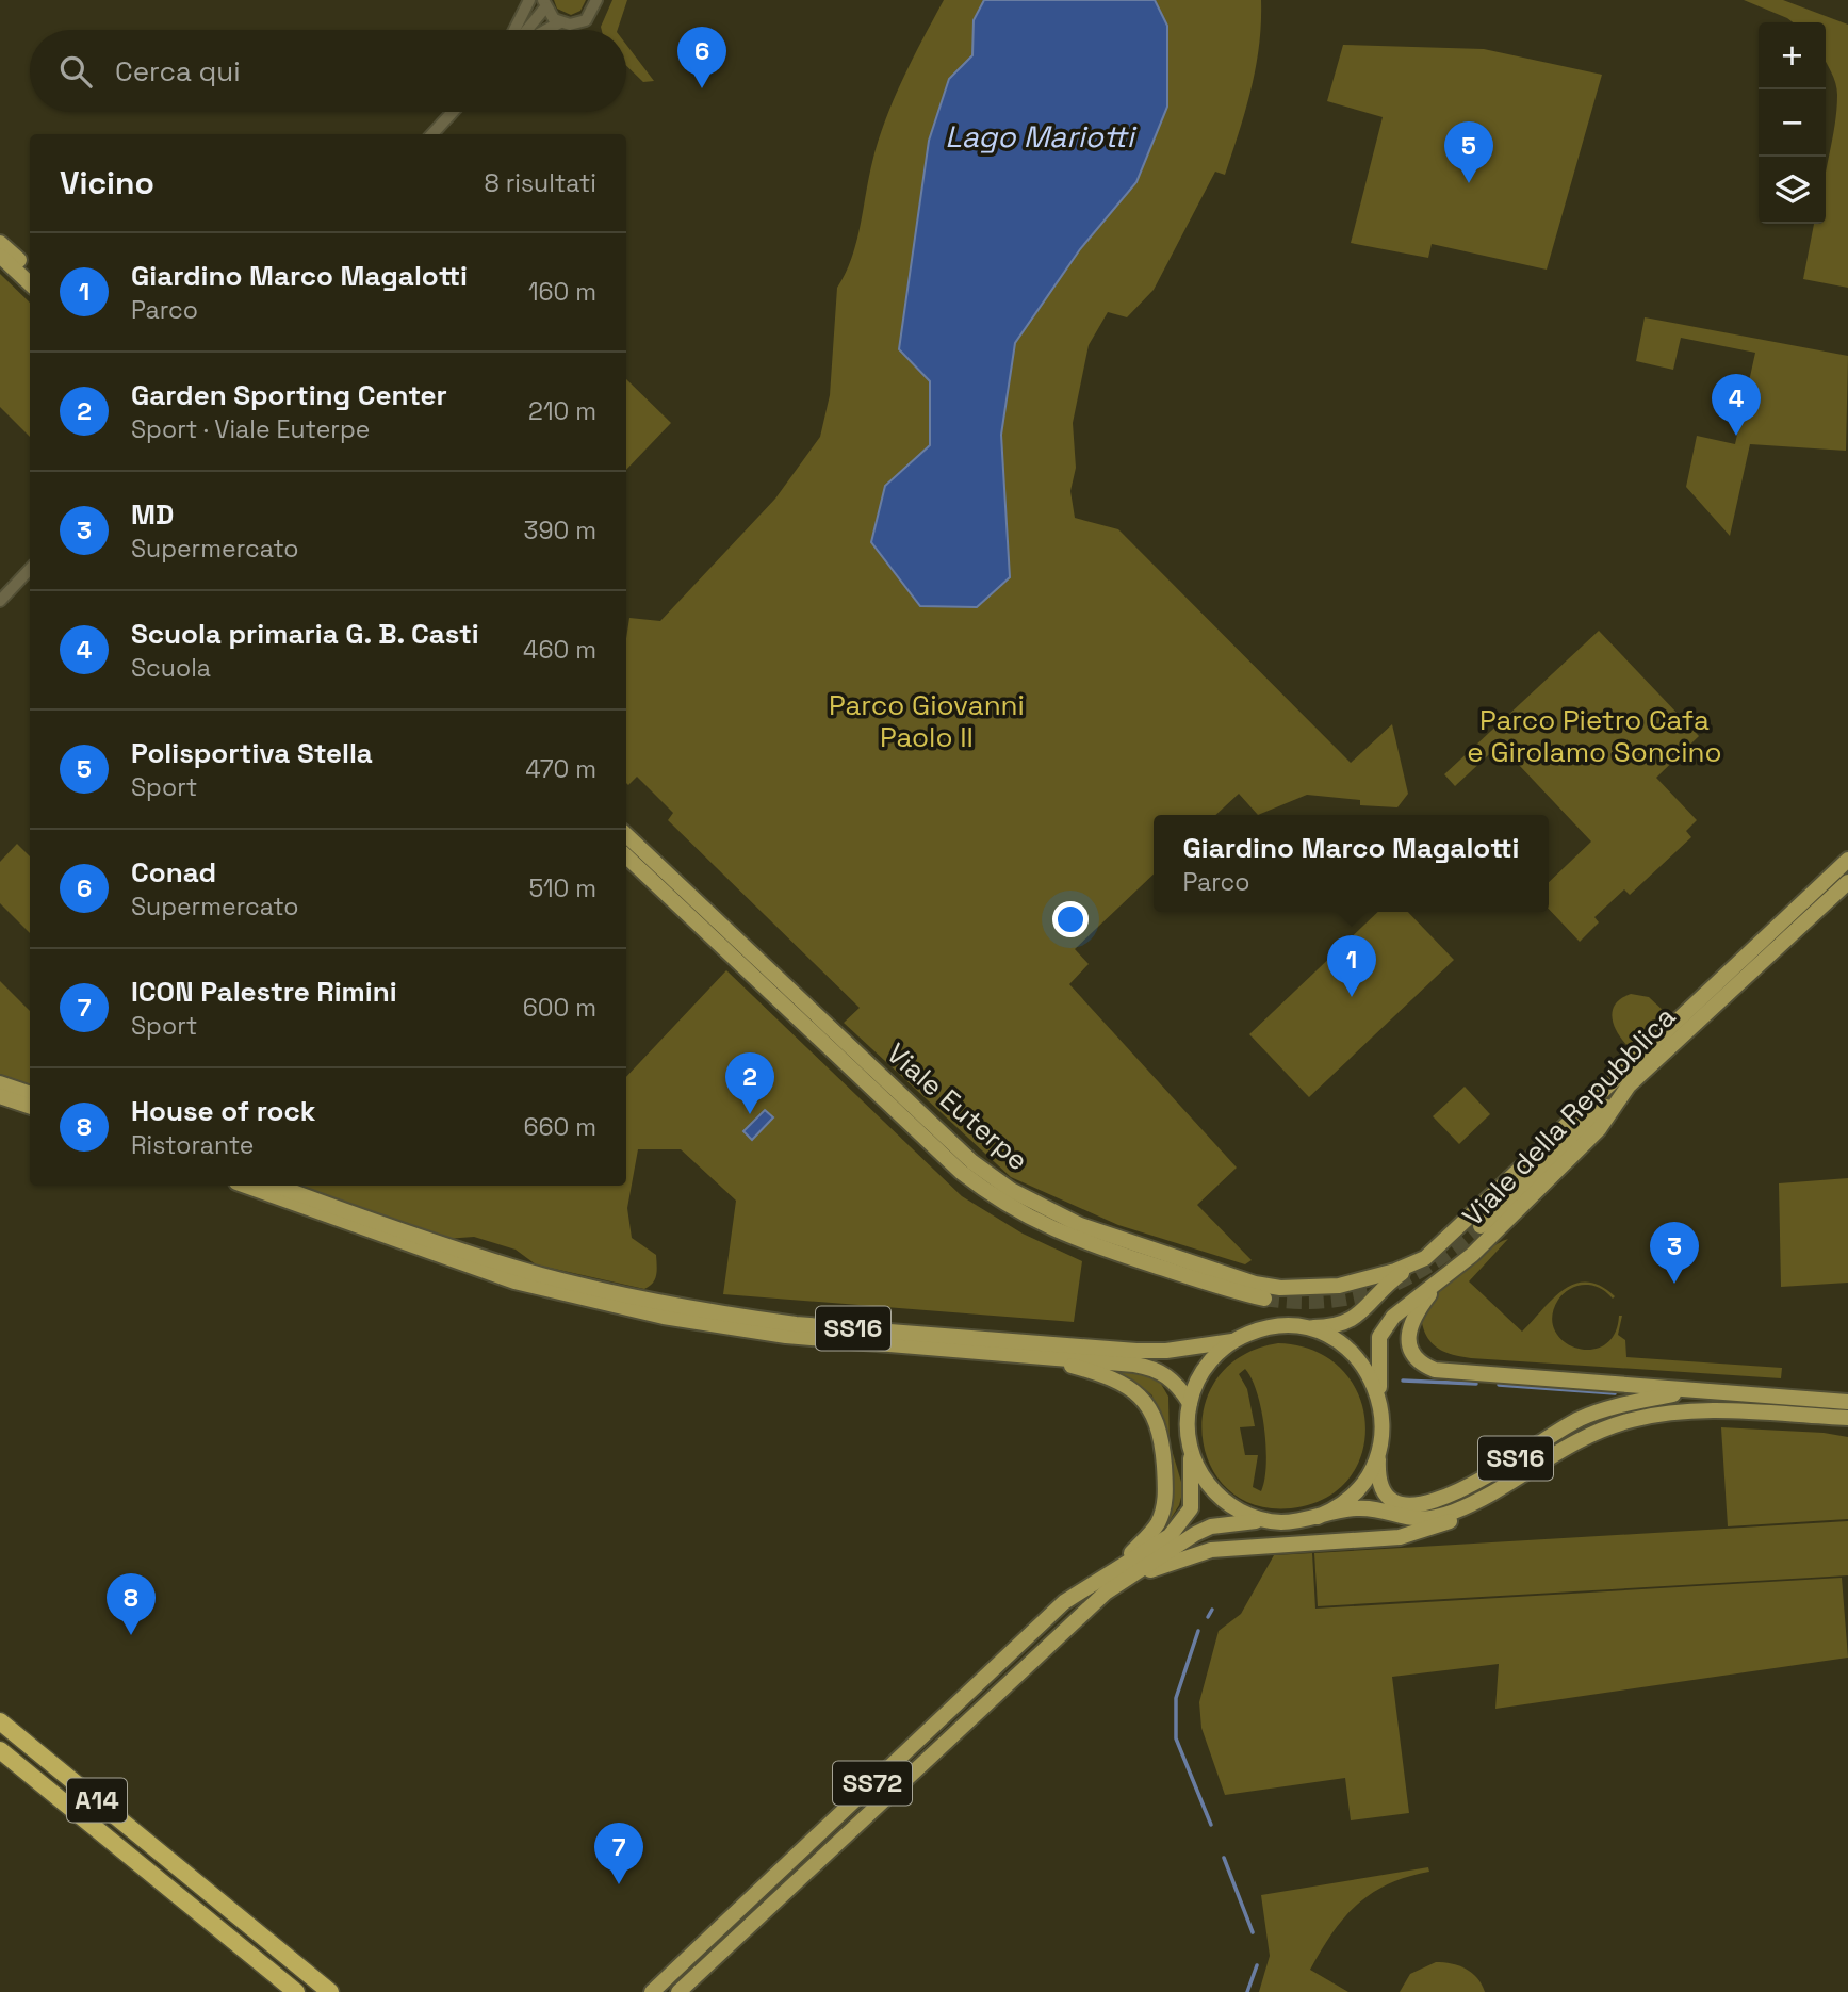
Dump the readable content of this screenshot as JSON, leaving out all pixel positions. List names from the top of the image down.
{
  "streets": {
    "highway": ["A14"],
    "main road": [
      "Viale Euterpe",
      "Viale della Repubblica",
      "SS16",
      "SS72"
    ]
  },
  "crossings": [
    ["Viale Euterpe", "Viale della Repubblica"],
    ["Viale della Repubblica", "SS16"],
    ["Viale della Repubblica", "SS72"],
    ["SS16", "SS72"]
  ],
  "water": ["Lago Mariotti"],
  "parks": ["Parco Giovanni Paolo II", "Parco Pietro Cafa e Girolamo Soncino"],
  "page": {
    "map_buttons": ["+", "−"],
    "pins": [
      "6",
      "5",
      "4",
      "1",
      "2",
      "3",
      "8",
      "7"
    ],
    "search": "Cerca qui",
    "heading": ["Vicino", "8 risultati"],
    "list": [
      {
        "mark": "1",
        "name": "Giardino Marco Magalotti",
        "note": "Parco",
        "value": "160 m"
      },
      {
        "mark": "2",
        "name": "Garden Sporting Center",
        "note": "Sport · Viale Euterpe",
        "value": "210 m"
      },
      {
        "mark": "3",
        "name": "MD",
        "note": "Supermercato",
        "value": "390 m"
      },
      {
        "mark": "4",
        "name": "Scuola primaria G. B. Casti",
        "note": "Scuola",
        "value": "460 m"
      },
      {
        "mark": "5",
        "name": "Polisportiva Stella",
        "note": "Sport",
        "value": "470 m"
      },
      {
        "mark": "6",
        "name": "Conad",
        "note": "Supermercato",
        "value": "510 m"
      },
      {
        "mark": "7",
        "name": "ICON Palestre Rimini",
        "note": "Sport",
        "value": "600 m"
      },
      {
        "mark": "8",
        "name": "House of rock",
        "note": "Ristorante",
        "value": "660 m"
      }
    ],
    "popup": ["Giardino Marco Magalotti", "Parco"]
  }
}
